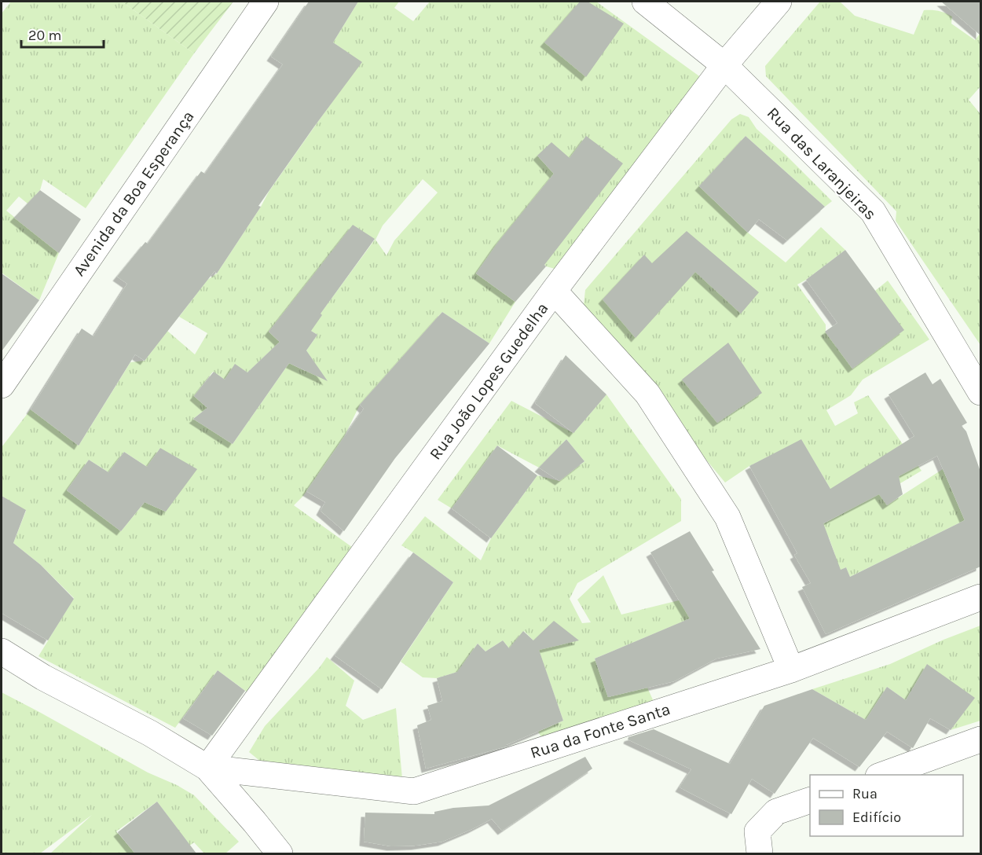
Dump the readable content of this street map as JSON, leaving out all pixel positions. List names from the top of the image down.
{
  "streets": {
    "street": [
      "Rua das Laranjeiras",
      "Avenida da Boa Esperança",
      "Rua João Lopes Guedelha",
      "Rua da Fonte Santa"
    ]
  },
  "crossings": [
    ["Rua das Laranjeiras", "Rua João Lopes Guedelha"],
    ["Rua João Lopes Guedelha", "Rua da Fonte Santa"]
  ],
  "legend": ["Rua", "Edifício"],
  "scale_bar": "20 m"
}
